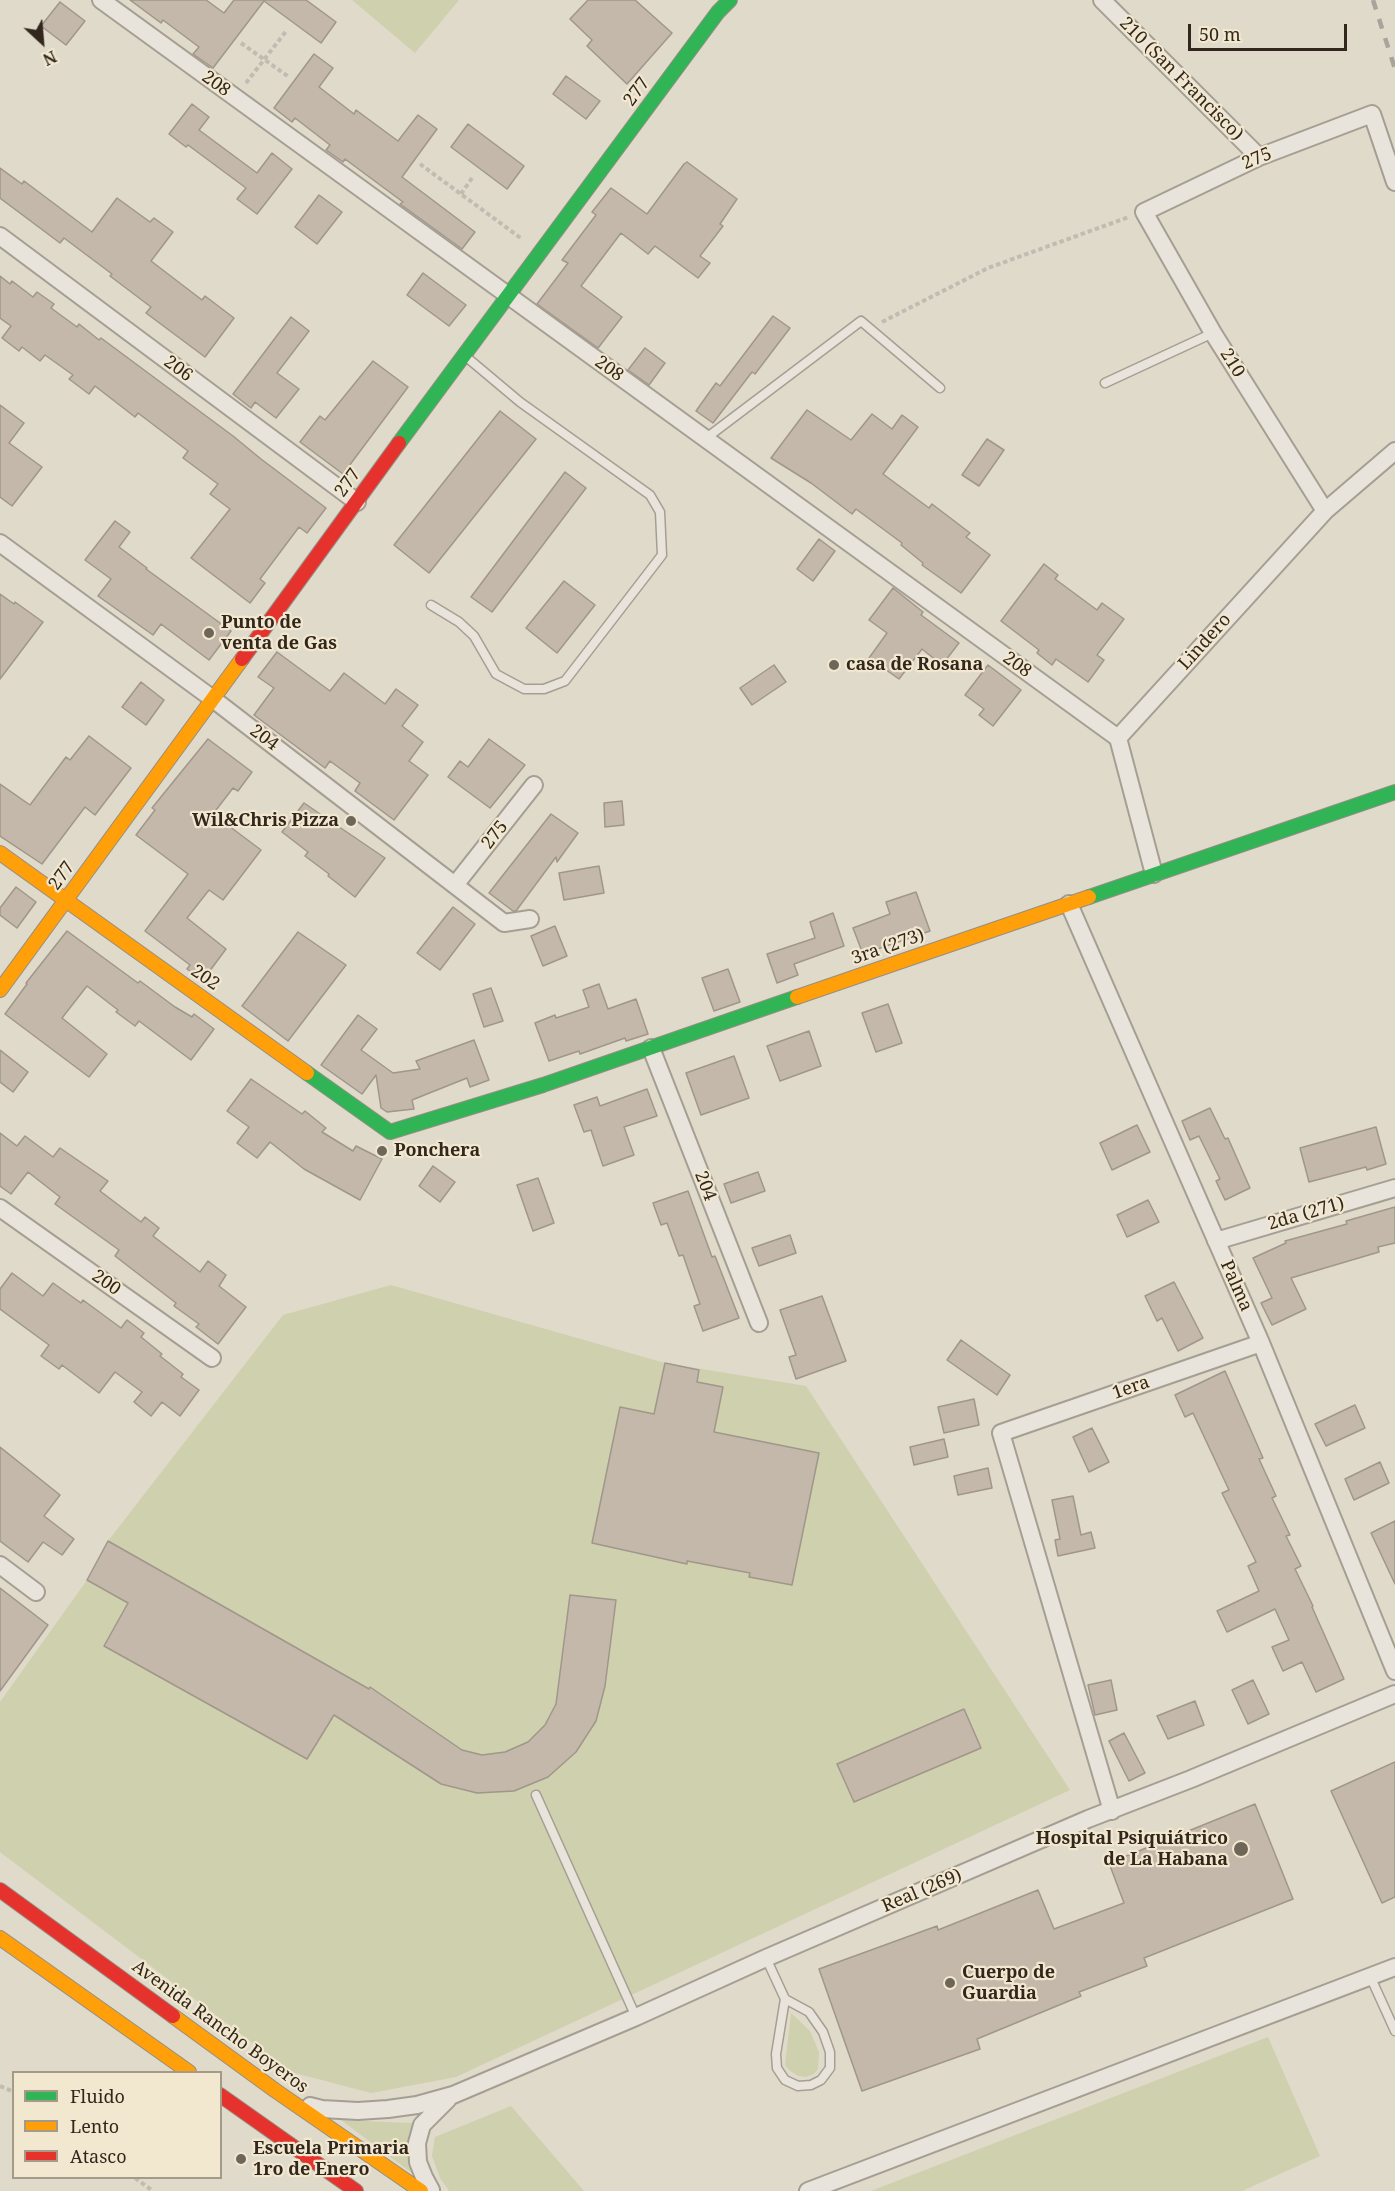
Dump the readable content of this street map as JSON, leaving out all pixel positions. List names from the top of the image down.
{
  "streets": {
    "main road": [
      "277",
      "3ra (273)",
      "202",
      "Avenida Rancho Boyeros"
    ],
    "street": [
      "210 (San Francisco)",
      "208",
      "275",
      "210",
      "206",
      "Lindero",
      "204",
      "2da (271)",
      "200",
      "Palma",
      "1era",
      "Real (269)"
    ]
  },
  "crossings": [
    ["210 (San Francisco)", "275"],
    ["208", "277"],
    ["208", "Lindero"],
    ["277", "206"],
    ["277", "204"],
    ["277", "202"],
    ["275", "210"],
    ["275", "204"],
    ["210", "Lindero"],
    ["204", "3ra (273)"],
    ["3ra (273)", "202"],
    ["3ra (273)", "Palma"],
    ["2da (271)", "Palma"],
    ["Palma", "1era"],
    ["1era", "Real (269)"],
    ["Real (269)", "Avenida Rancho Boyeros"]
  ],
  "places": [
    "Punto de venta de Gas",
    "casa de Rosana",
    "Wil&Chris Pizza",
    "Ponchera",
    "Hospital Psiquiátrico de La Habana",
    "Cuerpo de Guardia",
    "Escuela Primaria 1ro de Enero"
  ],
  "legend": ["Fluido", "Lento", "Atasco"],
  "scale_bar": "50 m",
  "north": "bottom right"
}
